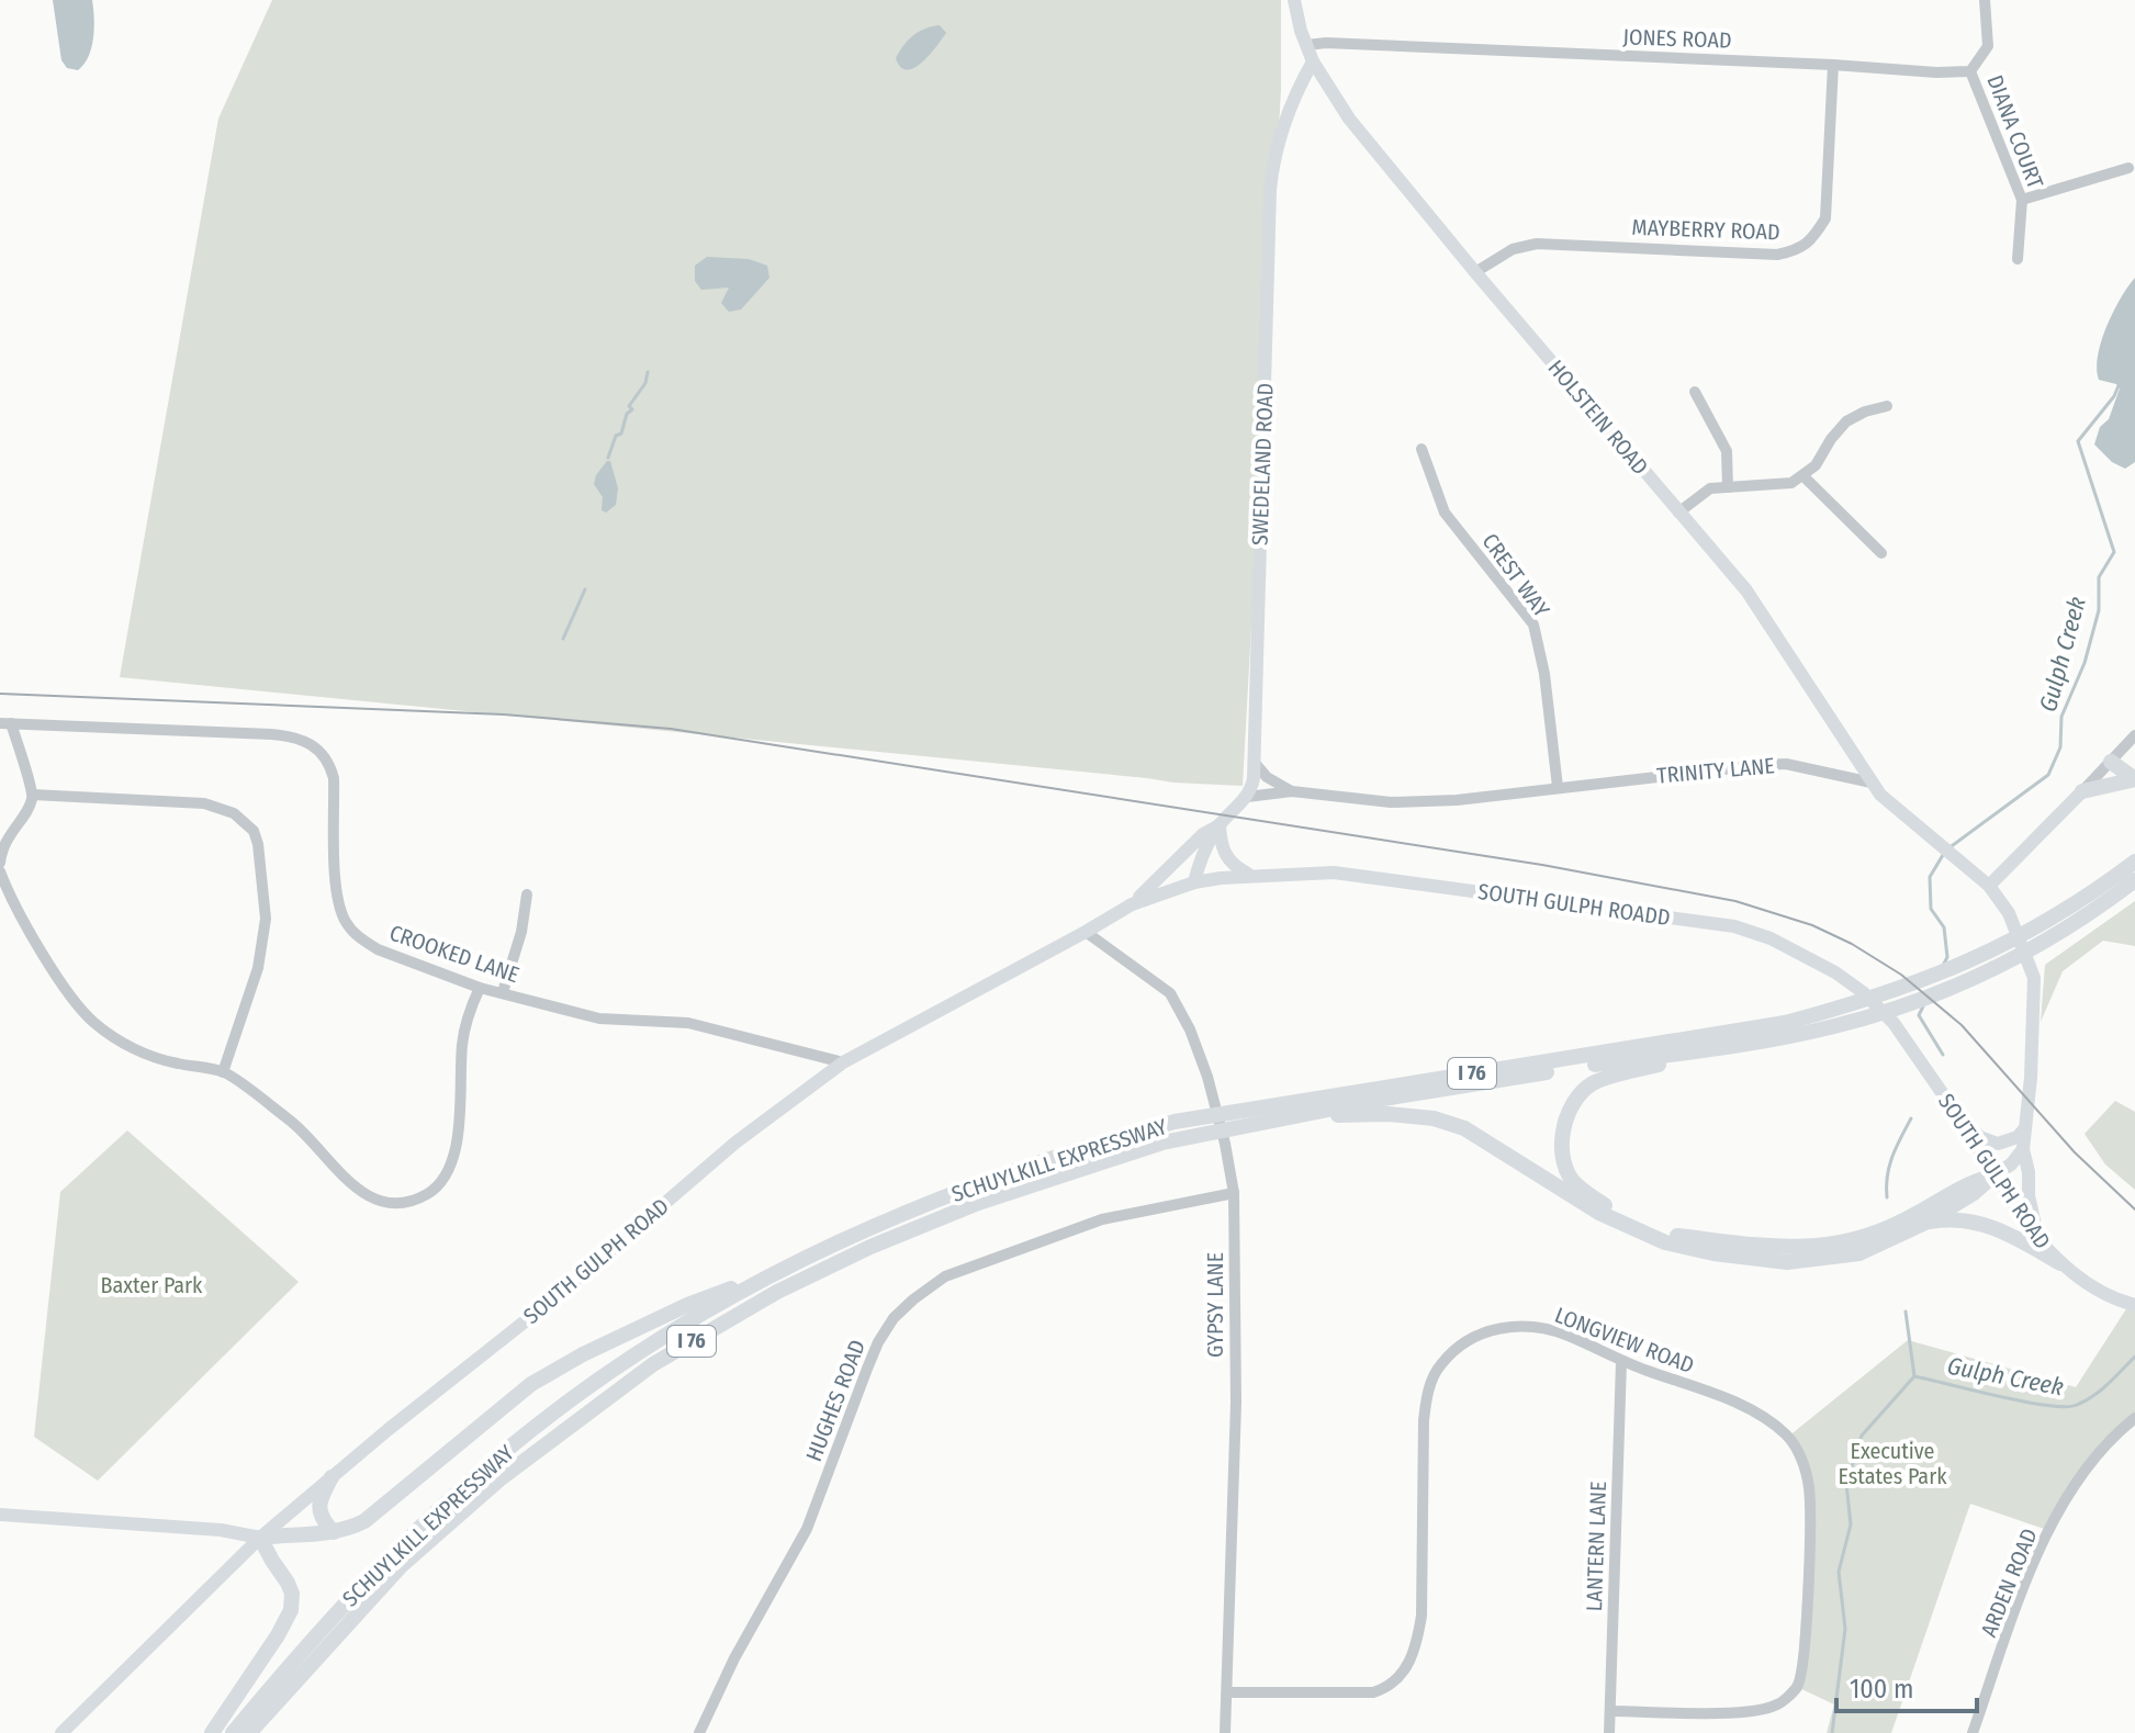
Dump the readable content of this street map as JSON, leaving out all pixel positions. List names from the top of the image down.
{
  "streets": {
    "highway": ["I 76", "SCHUYLKILL EXPRESSWAY"],
    "main road": [
      "HOLSTEIN ROAD",
      "SWEDELAND ROAD",
      "SOUTH GULPH ROADD",
      "SOUTH GULPH ROAD"
    ],
    "street": [
      "JONES ROAD",
      "DIANA COURT",
      "MAYBERRY ROAD",
      "CREST WAY",
      "TRINITY LANE",
      "CROOKED LANE",
      "GYPSY LANE",
      "LONGVIEW ROAD",
      "HUGHES ROAD",
      "LANTERN LANE",
      "ARDEN ROAD"
    ]
  },
  "crossings": [
    ["JONES ROAD", "DIANA COURT"],
    ["JONES ROAD", "MAYBERRY ROAD"],
    ["MAYBERRY ROAD", "HOLSTEIN ROAD"],
    ["HOLSTEIN ROAD", "SWEDELAND ROAD"],
    ["HOLSTEIN ROAD", "TRINITY LANE"],
    ["SWEDELAND ROAD", "TRINITY LANE"],
    ["CREST WAY", "TRINITY LANE"],
    ["SOUTH GULPH ROADD", "SOUTH GULPH ROAD"],
    ["CROOKED LANE", "SOUTH GULPH ROAD"],
    ["SOUTH GULPH ROAD", "GYPSY LANE"],
    ["GYPSY LANE", "LONGVIEW ROAD"],
    ["GYPSY LANE", "HUGHES ROAD"],
    ["LONGVIEW ROAD", "LANTERN LANE"]
  ],
  "water": ["Gulph Creek"],
  "parks": ["Baxter Park", "Executive Estates Park"],
  "scale_bar": "100 m"
}
